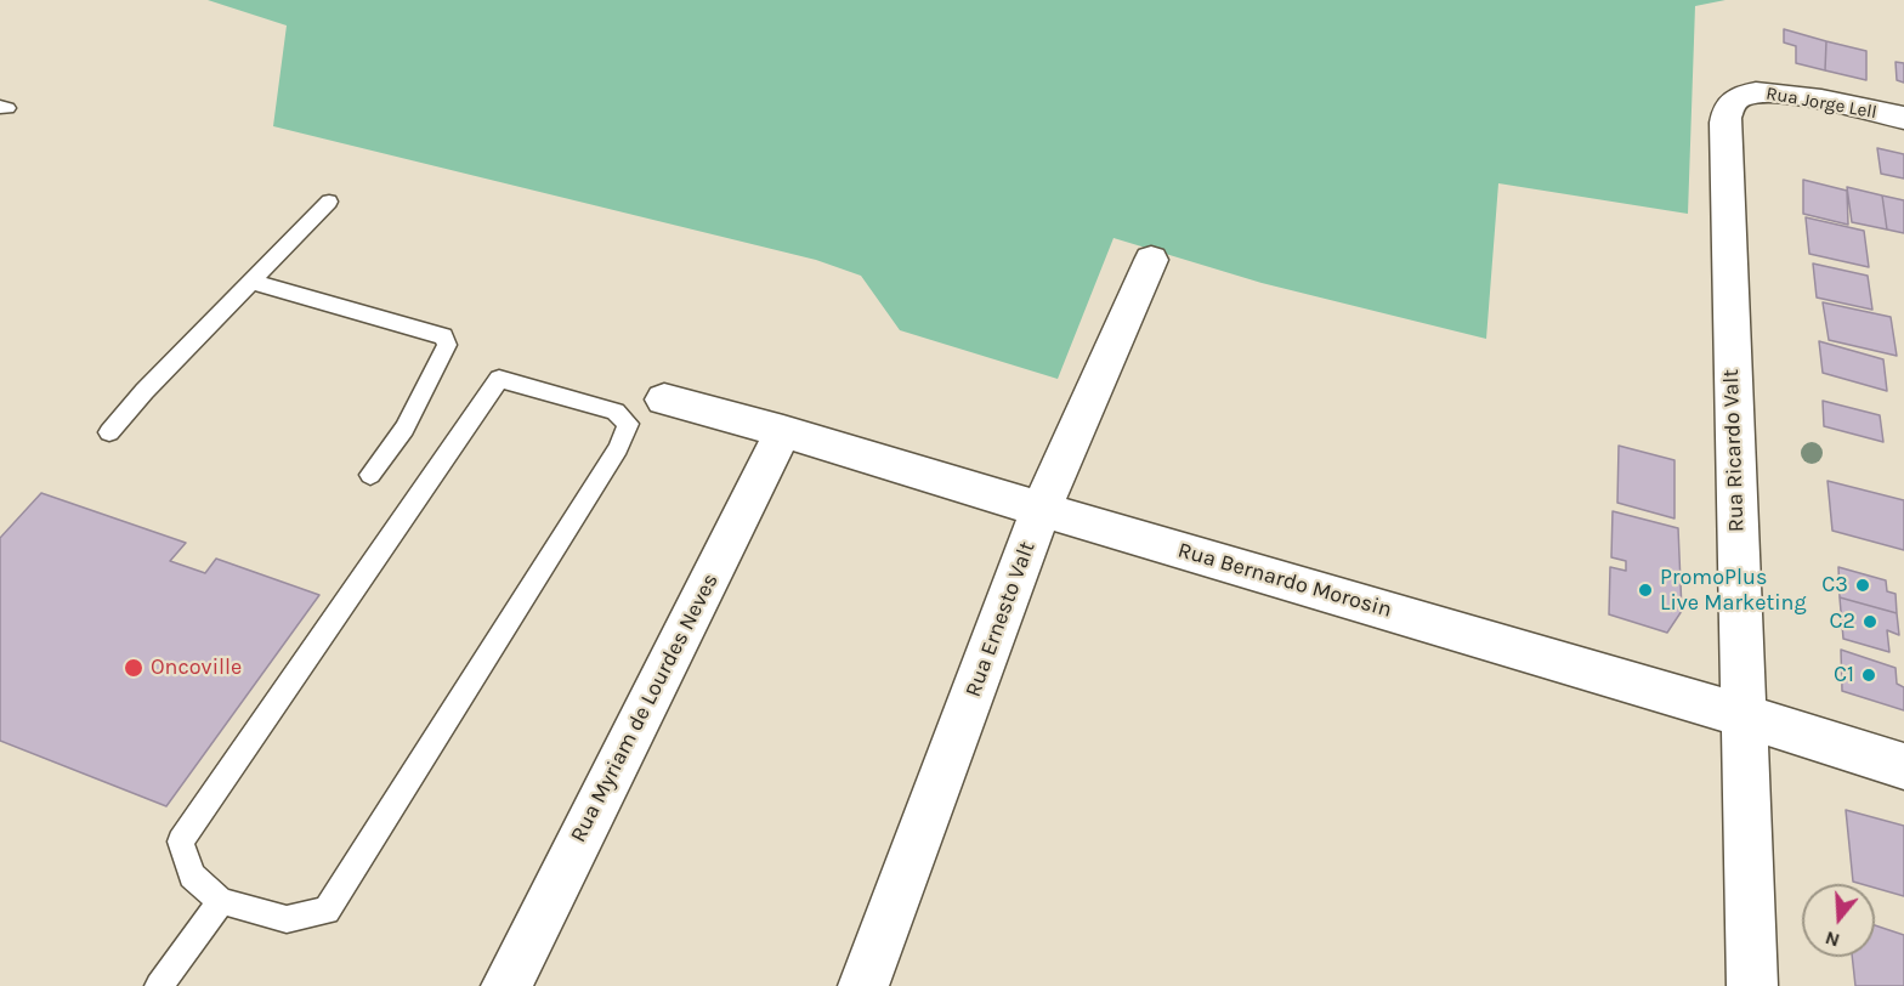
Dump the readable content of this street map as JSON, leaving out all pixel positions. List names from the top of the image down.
{
  "streets": {
    "street": [
      "Rua Jorge Lell",
      "Rua Ricardo Valt",
      "Rua Bernardo Morosin",
      "Rua Ernesto Valt",
      "Rua Myriam de Lourdes Neves"
    ]
  },
  "crossings": [
    ["Rua Jorge Lell", "Rua Ricardo Valt"],
    ["Rua Ricardo Valt", "Rua Bernardo Morosin"],
    ["Rua Bernardo Morosin", "Rua Ernesto Valt"],
    ["Rua Bernardo Morosin", "Rua Myriam de Lourdes Neves"]
  ],
  "places": [
    "C3",
    "PromoPlus Live Marketing",
    "C2",
    "Oncoville",
    "C1"
  ],
  "north": "bottom"
}
